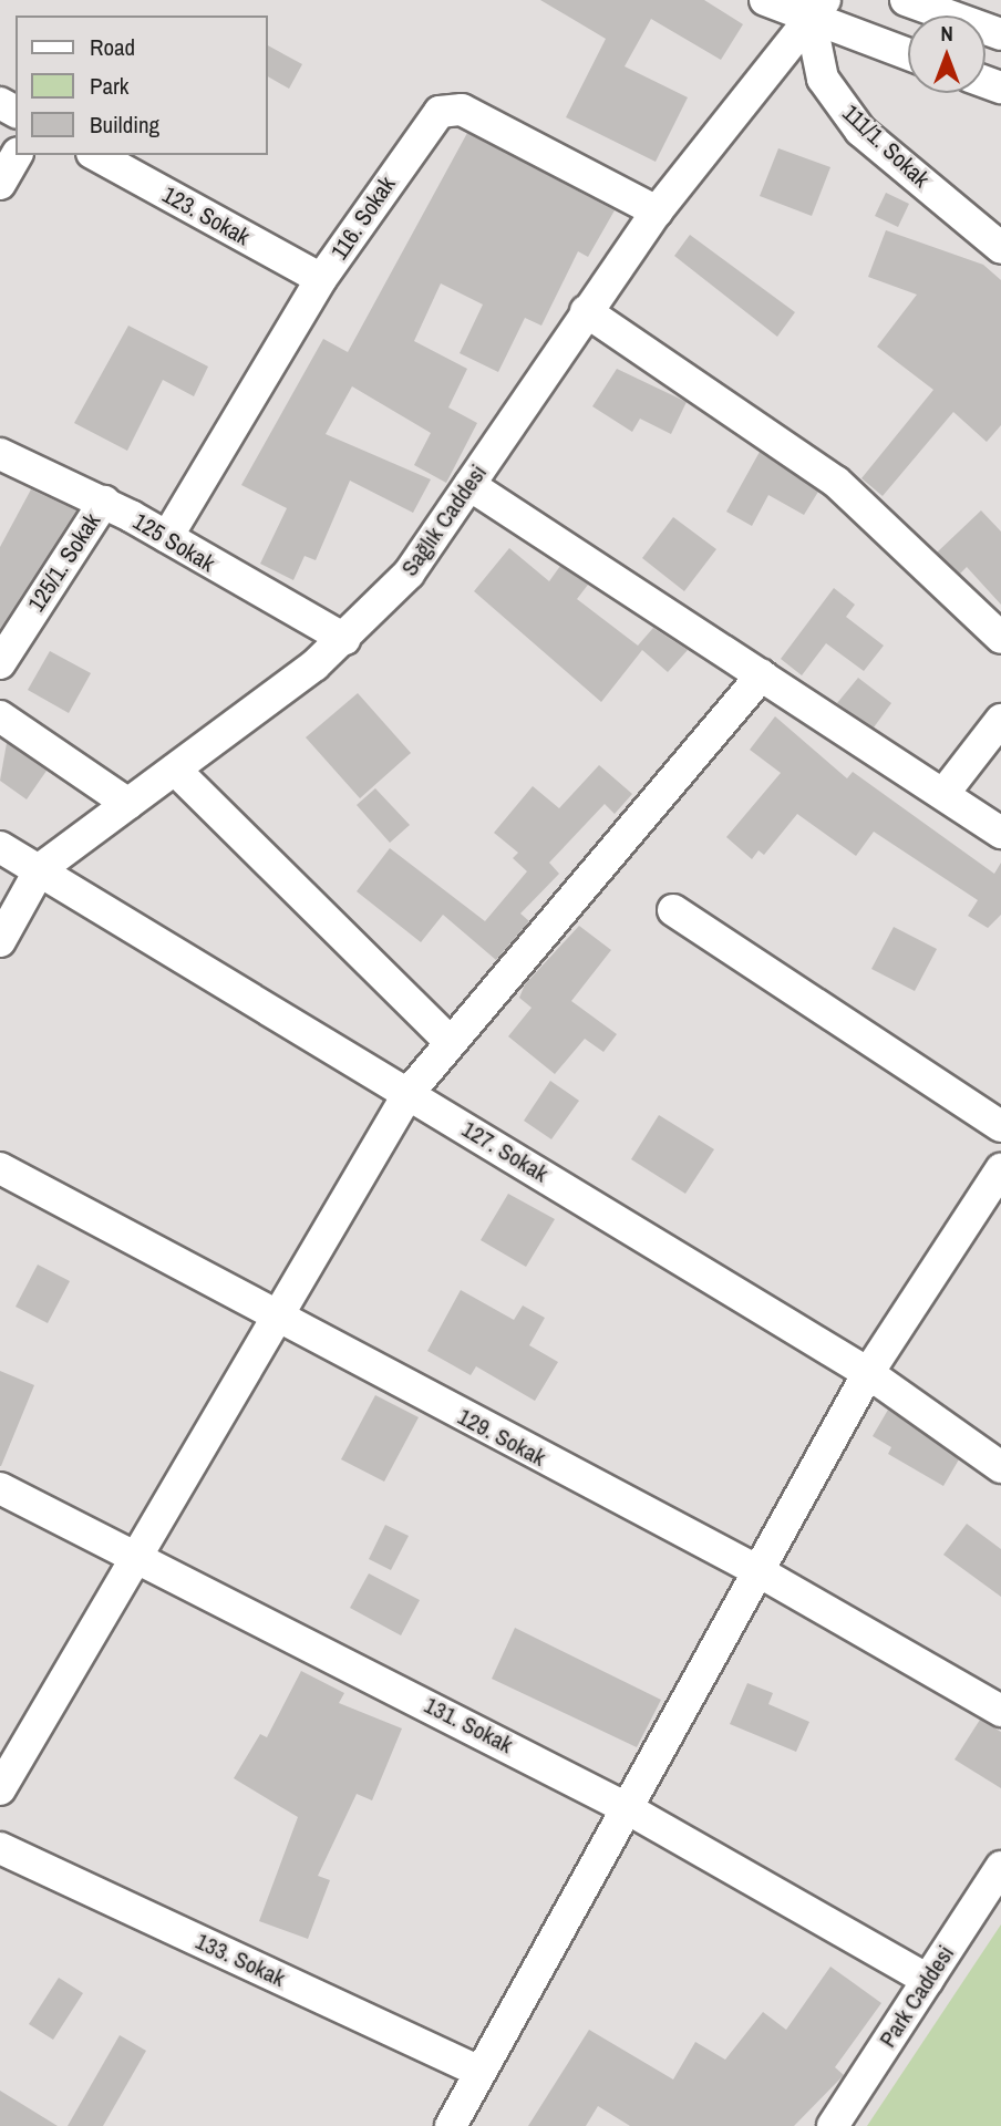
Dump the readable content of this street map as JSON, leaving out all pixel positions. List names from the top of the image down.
{
  "streets": {
    "street": [
      "111/1. Sokak",
      "123. Sokak",
      "116. Sokak",
      "Sağlık Caddesi",
      "125 Sokak",
      "125/1. Sokak",
      "127. Sokak",
      "129. Sokak",
      "131. Sokak",
      "133. Sokak",
      "Park Caddesi"
    ]
  },
  "crossings": [
    ["111/1. Sokak", "Sağlık Caddesi"],
    ["123. Sokak", "116. Sokak"],
    ["116. Sokak", "Sağlık Caddesi"],
    ["116. Sokak", "125 Sokak"],
    ["Sağlık Caddesi", "125 Sokak"],
    ["Sağlık Caddesi", "127. Sokak"],
    ["125 Sokak", "125/1. Sokak"],
    ["131. Sokak", "Park Caddesi"]
  ],
  "legend": ["Road", "Park", "Building"],
  "north": "top"
}
